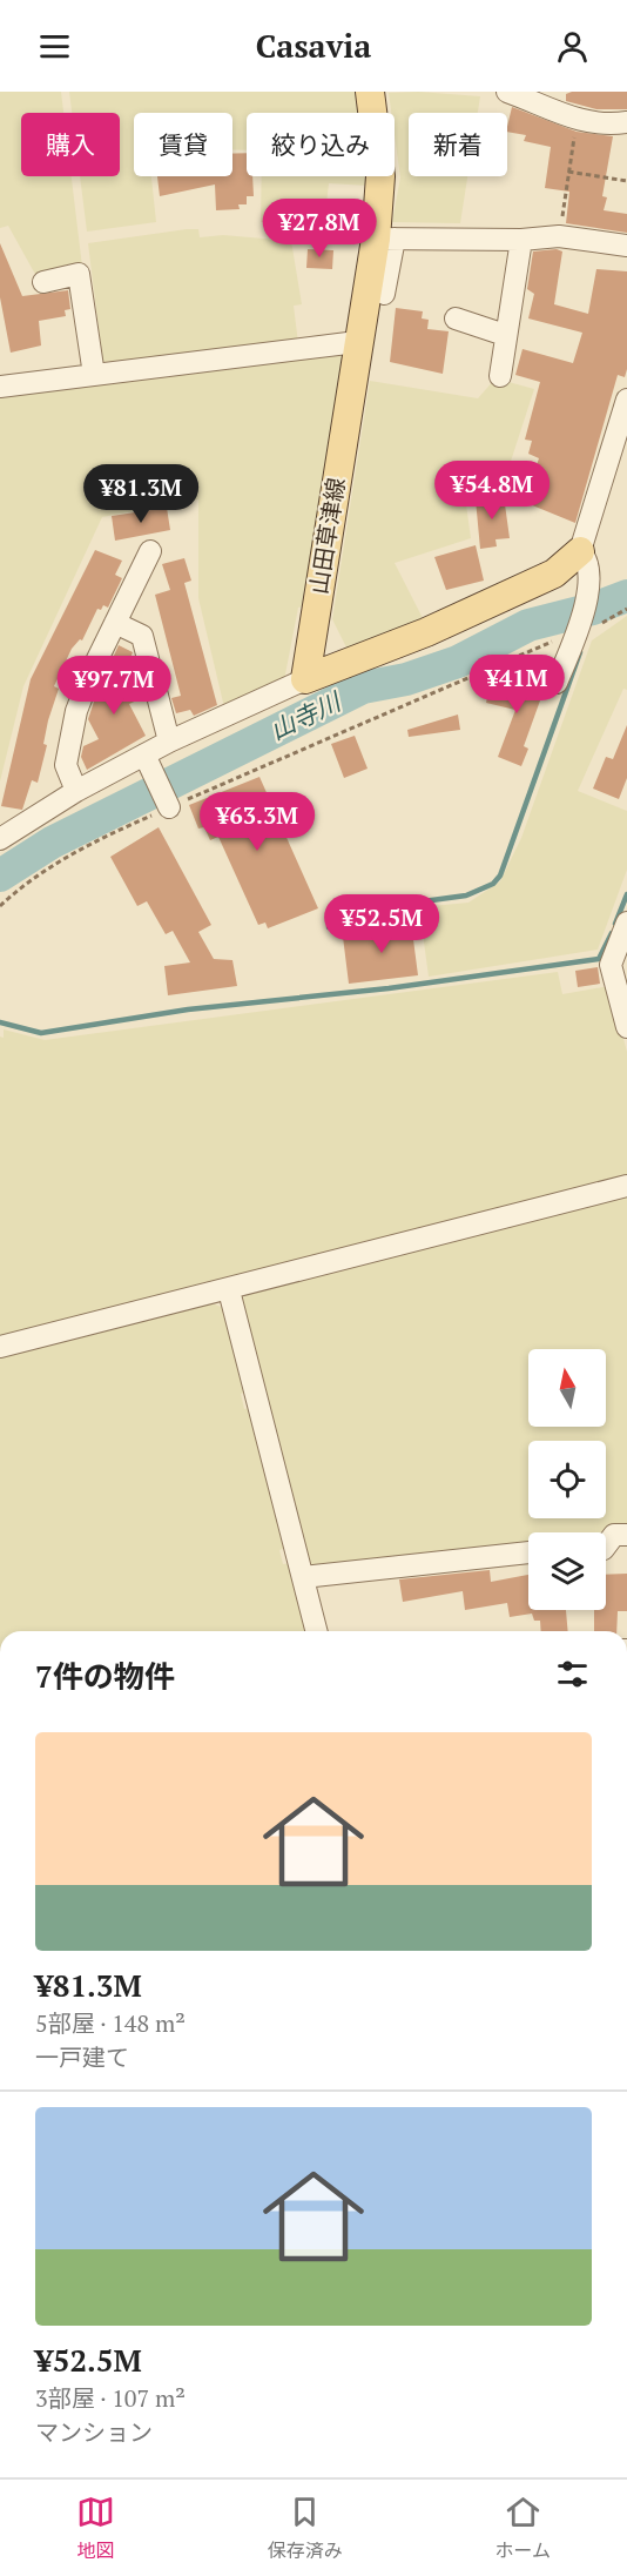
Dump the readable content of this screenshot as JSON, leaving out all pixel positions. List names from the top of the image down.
{
  "streets": {
    "main road": ["山田草津線"]
  },
  "water": ["山寺川"],
  "north": "top",
  "page": {
    "header": "Casavia",
    "chip": [
      "購入",
      "賃貸",
      "絞り込み",
      "新着"
    ],
    "price": [
      "¥27.8M",
      "¥54.8M",
      "¥81.3M",
      "¥41M",
      "¥97.7M",
      "¥63.3M",
      "¥52.5M"
    ],
    "heading": "7件の物件",
    "list": [
      {
        "name": "¥81.3M",
        "note": "5部屋 · 148 m² · 一戸建て"
      },
      {
        "name": "¥52.5M",
        "note": "3部屋 · 107 m² · マンション"
      }
    ],
    "tabs": ["地図", "保存済み", "ホーム"]
  }
}
